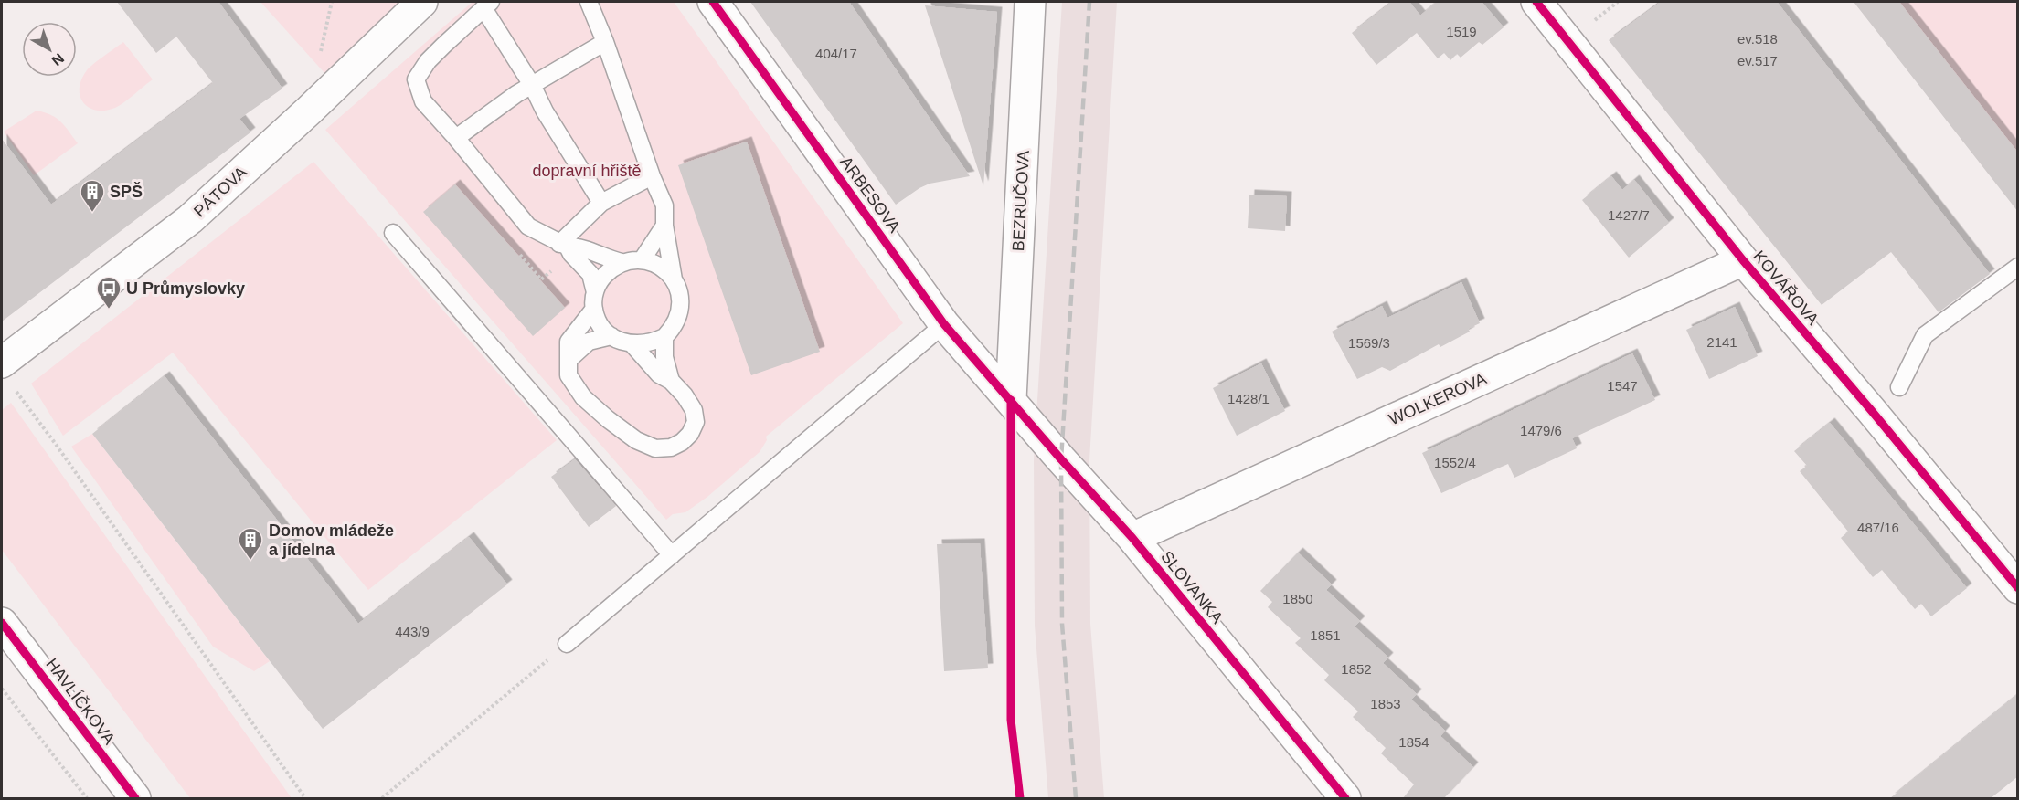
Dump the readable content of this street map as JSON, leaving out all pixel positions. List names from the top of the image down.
{
  "streets": {
    "street": [
      "PÁTOVA",
      "ARBESOVA",
      "BEZRUČOVA",
      "KOVÁŘOVA",
      "WOLKEROVA",
      "SLOVANKA",
      "HAVLÍČKOVA"
    ]
  },
  "crossings": [
    ["ARBESOVA", "BEZRUČOVA"],
    ["ARBESOVA", "SLOVANKA"],
    ["BEZRUČOVA", "SLOVANKA"],
    ["KOVÁŘOVA", "WOLKEROVA"],
    ["WOLKEROVA", "SLOVANKA"]
  ],
  "parks": ["dopravní hřiště"],
  "places": {
    "building": ["SPŠ", "Domov mládeže a jídelna"],
    "bus stop": ["U Průmyslovky"]
  },
  "house_numbers": [
    "1519",
    "ev.518",
    "404/17",
    "ev.517",
    "1427/7",
    "2141",
    "1569/3",
    "1547",
    "1428/1",
    "1479/6",
    "1552/4",
    "487/16",
    "1850",
    "443/9",
    "1851",
    "1852",
    "1853",
    "1854"
  ],
  "north": "bottom right"
}
